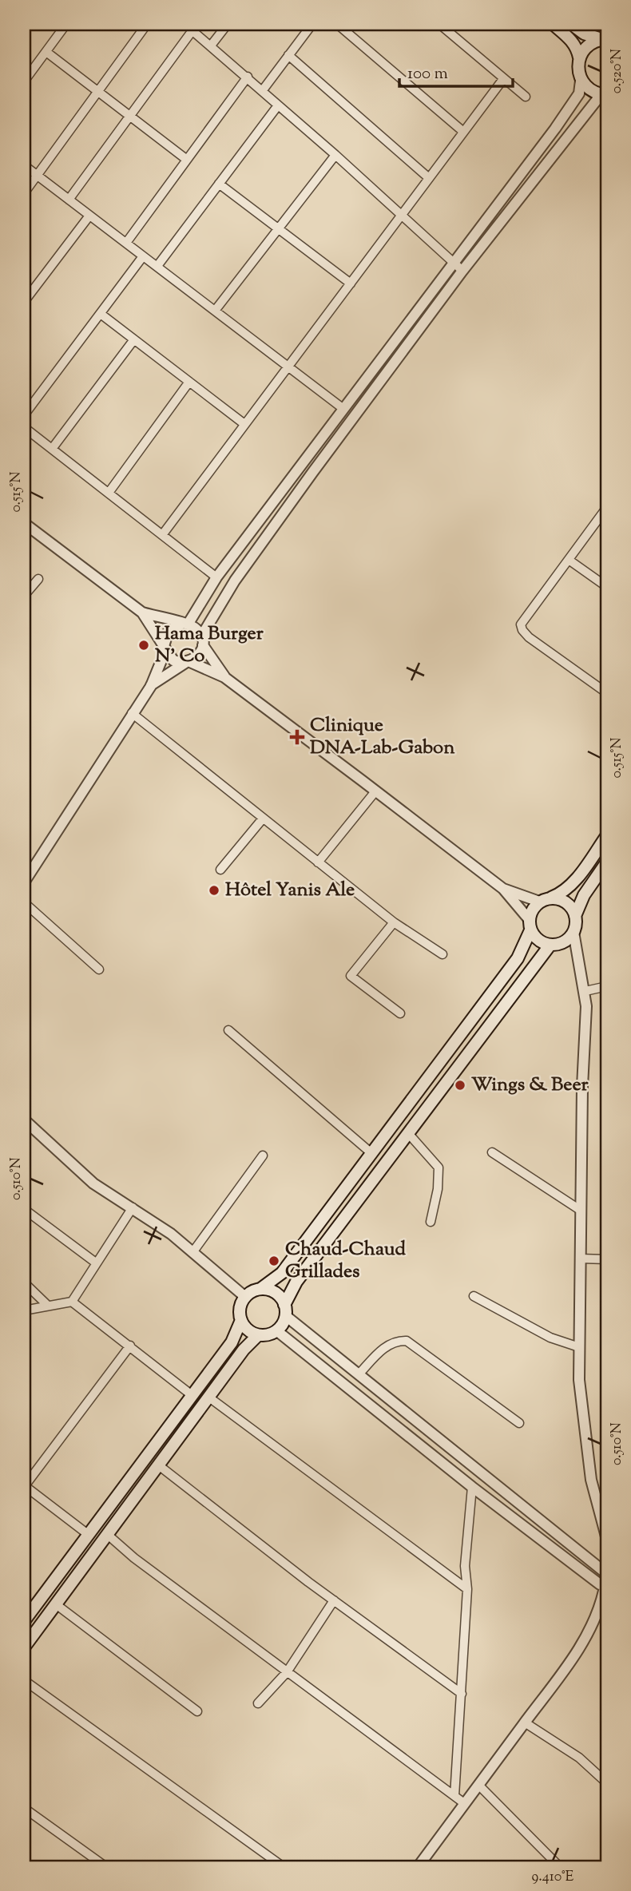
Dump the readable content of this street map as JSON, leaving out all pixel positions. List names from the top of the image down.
{
  "places": {
    "other": [
      "Hama Burger N' Co",
      "Hôtel Yanis Ale",
      "Wings & Beer",
      "Chaud-Chaud Grillades"
    ],
    "health": ["Clinique DNA-Lab-Gabon"]
  },
  "scale_bar": "100 m",
  "coordinates": [
    "0.520°N",
    "0.515°N",
    "0.510°N",
    "9.410°E"
  ]
}
